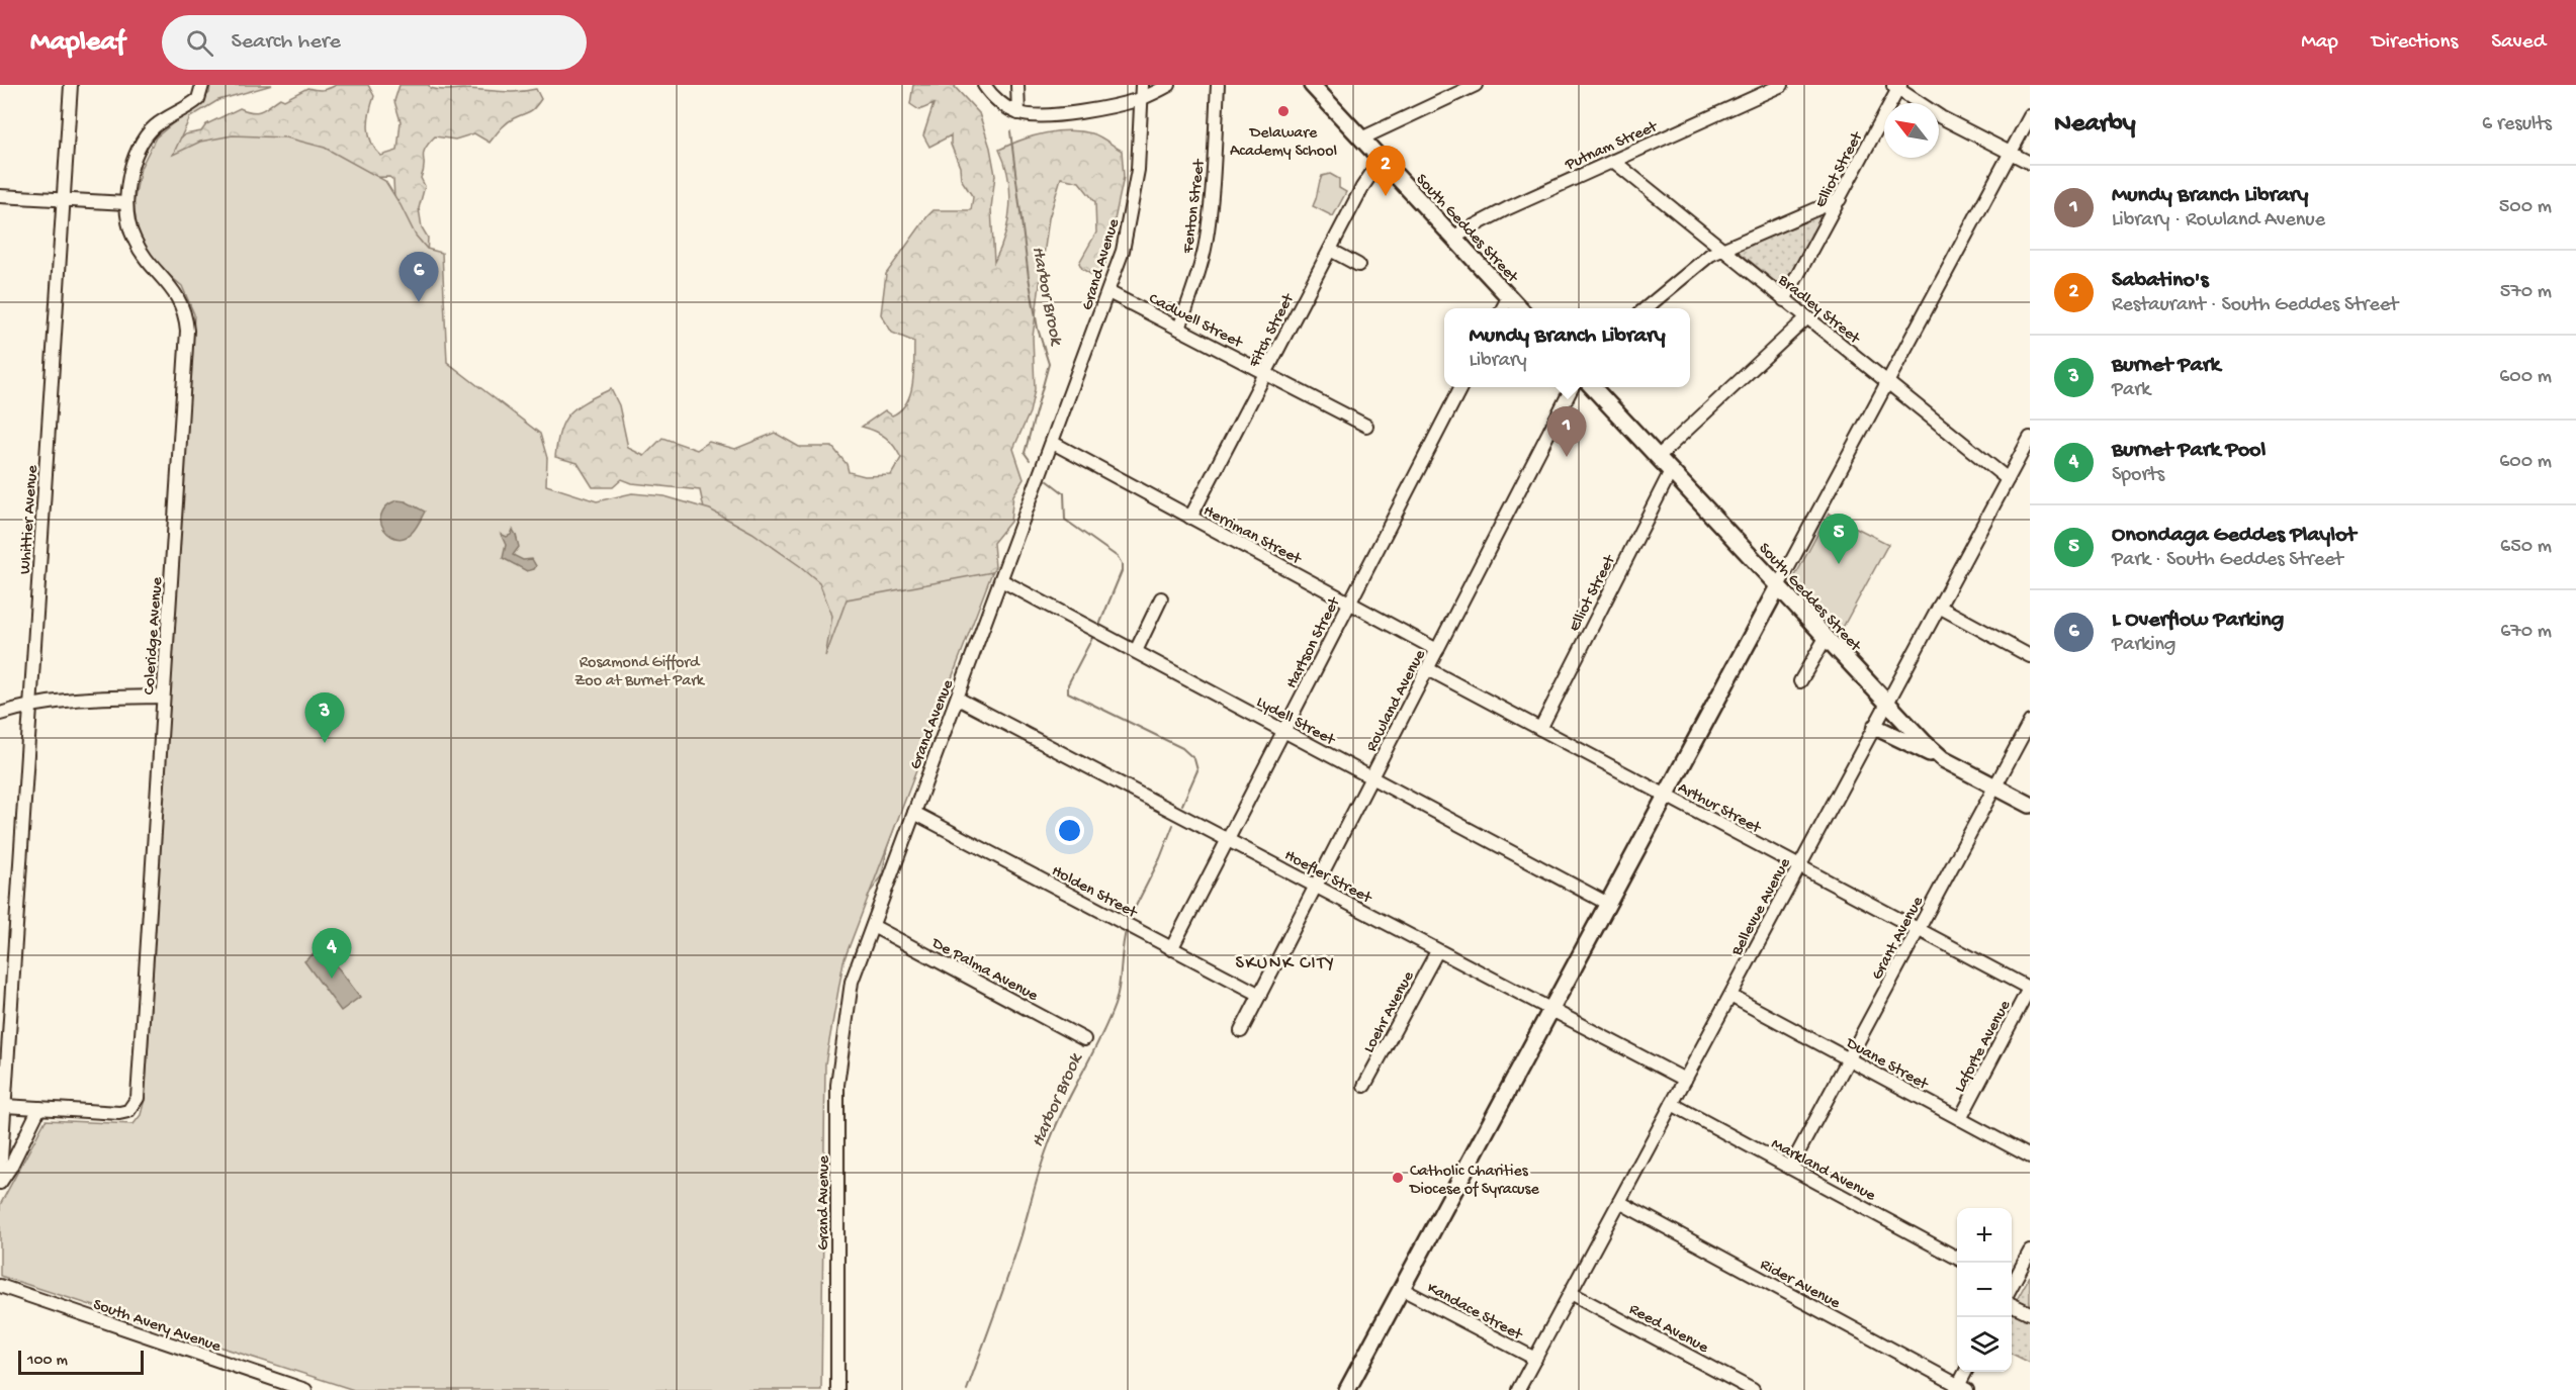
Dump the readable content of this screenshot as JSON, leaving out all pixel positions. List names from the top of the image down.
{
  "streets": {
    "main road": ["South Geddes Street"],
    "street": [
      "Putnam Street",
      "Elliot Street",
      "Fenton Street",
      "Grand Avenue",
      "Bradley Street",
      "Cadwell Street",
      "Fitch Street",
      "Whittier Avenue",
      "Herriman Street",
      "Coleridge Avenue",
      "Hartson Street",
      "Rowland Avenue",
      "Lydell Street",
      "Arthur Street",
      "Hoefler Street",
      "Holden Street",
      "Bellevue Avenue",
      "Grant Avenue",
      "De Palma Avenue",
      "Loehr Avenue",
      "Laforte Avenue",
      "Duane Street",
      "Markland Avenue",
      "Rider Avenue",
      "Kandace Street",
      "South Avery Avenue",
      "Reed Avenue"
    ]
  },
  "crossings": [
    ["Putnam Street", "South Geddes Street"],
    ["Putnam Street", "Bradley Street"],
    ["Elliot Street", "South Geddes Street"],
    ["Elliot Street", "Bradley Street"],
    ["Elliot Street", "Arthur Street"],
    ["Fenton Street", "Cadwell Street"],
    ["South Geddes Street", "Fitch Street"],
    ["South Geddes Street", "Bellevue Avenue"],
    ["South Geddes Street", "Grant Avenue"],
    ["Grand Avenue", "Cadwell Street"],
    ["Grand Avenue", "Herriman Street"],
    ["Grand Avenue", "Lydell Street"],
    ["Grand Avenue", "Hoefler Street"],
    ["Grand Avenue", "Holden Street"],
    ["Grand Avenue", "De Palma Avenue"],
    ["Bradley Street", "Bellevue Avenue"],
    ["Cadwell Street", "Fitch Street"],
    ["Fitch Street", "Herriman Street"],
    ["Whittier Avenue", "Coleridge Avenue"],
    ["Herriman Street", "Hartson Street"],
    ["Herriman Street", "Rowland Avenue"],
    ["Hartson Street", "Lydell Street"],
    ["Hartson Street", "Hoefler Street"],
    ["Hartson Street", "Holden Street"],
    ["Rowland Avenue", "Lydell Street"],
    ["Rowland Avenue", "Arthur Street"],
    ["Rowland Avenue", "Hoefler Street"],
    ["Rowland Avenue", "Holden Street"],
    ["Arthur Street", "Bellevue Avenue"],
    ["Arthur Street", "Grant Avenue"],
    ["Arthur Street", "Laforte Avenue"],
    ["Hoefler Street", "Bellevue Avenue"],
    ["Hoefler Street", "Loehr Avenue"],
    ["Bellevue Avenue", "Duane Street"],
    ["Bellevue Avenue", "Markland Avenue"],
    ["Bellevue Avenue", "Rider Avenue"],
    ["Bellevue Avenue", "Kandace Street"],
    ["Bellevue Avenue", "Reed Avenue"],
    ["Grant Avenue", "Duane Street"],
    ["Grant Avenue", "Markland Avenue"],
    ["Laforte Avenue", "Duane Street"]
  ],
  "districts": ["SKUNK CITY"],
  "water": ["Harbor Brook"],
  "parks": ["Rosamond Gifford Zoo at Burnet Park"],
  "places": ["Delaware Academy School", "Catholic Charities Diocese of Syracuse"],
  "scale_bar": "100 m",
  "north": "top left",
  "page": {
    "header": "Mapleaf",
    "search": "Search here",
    "nav": ["Map", "Directions", "Saved"],
    "heading": ["Nearby", "6 results"],
    "pins": [
      "2",
      "6",
      "1",
      "5",
      "3",
      "4"
    ],
    "list": [
      {
        "mark": "1",
        "name": "Mundy Branch Library",
        "note": "Library · Rowland Avenue",
        "value": "500 m"
      },
      {
        "mark": "2",
        "name": "Sabatino's",
        "note": "Restaurant · South Geddes Street",
        "value": "570 m"
      },
      {
        "mark": "3",
        "name": "Burnet Park",
        "note": "Park",
        "value": "600 m"
      },
      {
        "mark": "4",
        "name": "Burnet Park Pool",
        "note": "Sports",
        "value": "600 m"
      },
      {
        "mark": "5",
        "name": "Onondaga Geddes Playlot",
        "note": "Park · South Geddes Street",
        "value": "650 m"
      },
      {
        "mark": "6",
        "name": "L Overflow Parking",
        "note": "Parking",
        "value": "670 m"
      }
    ],
    "popup": ["Mundy Branch Library", "Library"],
    "map_buttons": ["+", "−"],
    "scale": "100 m"
  }
}
